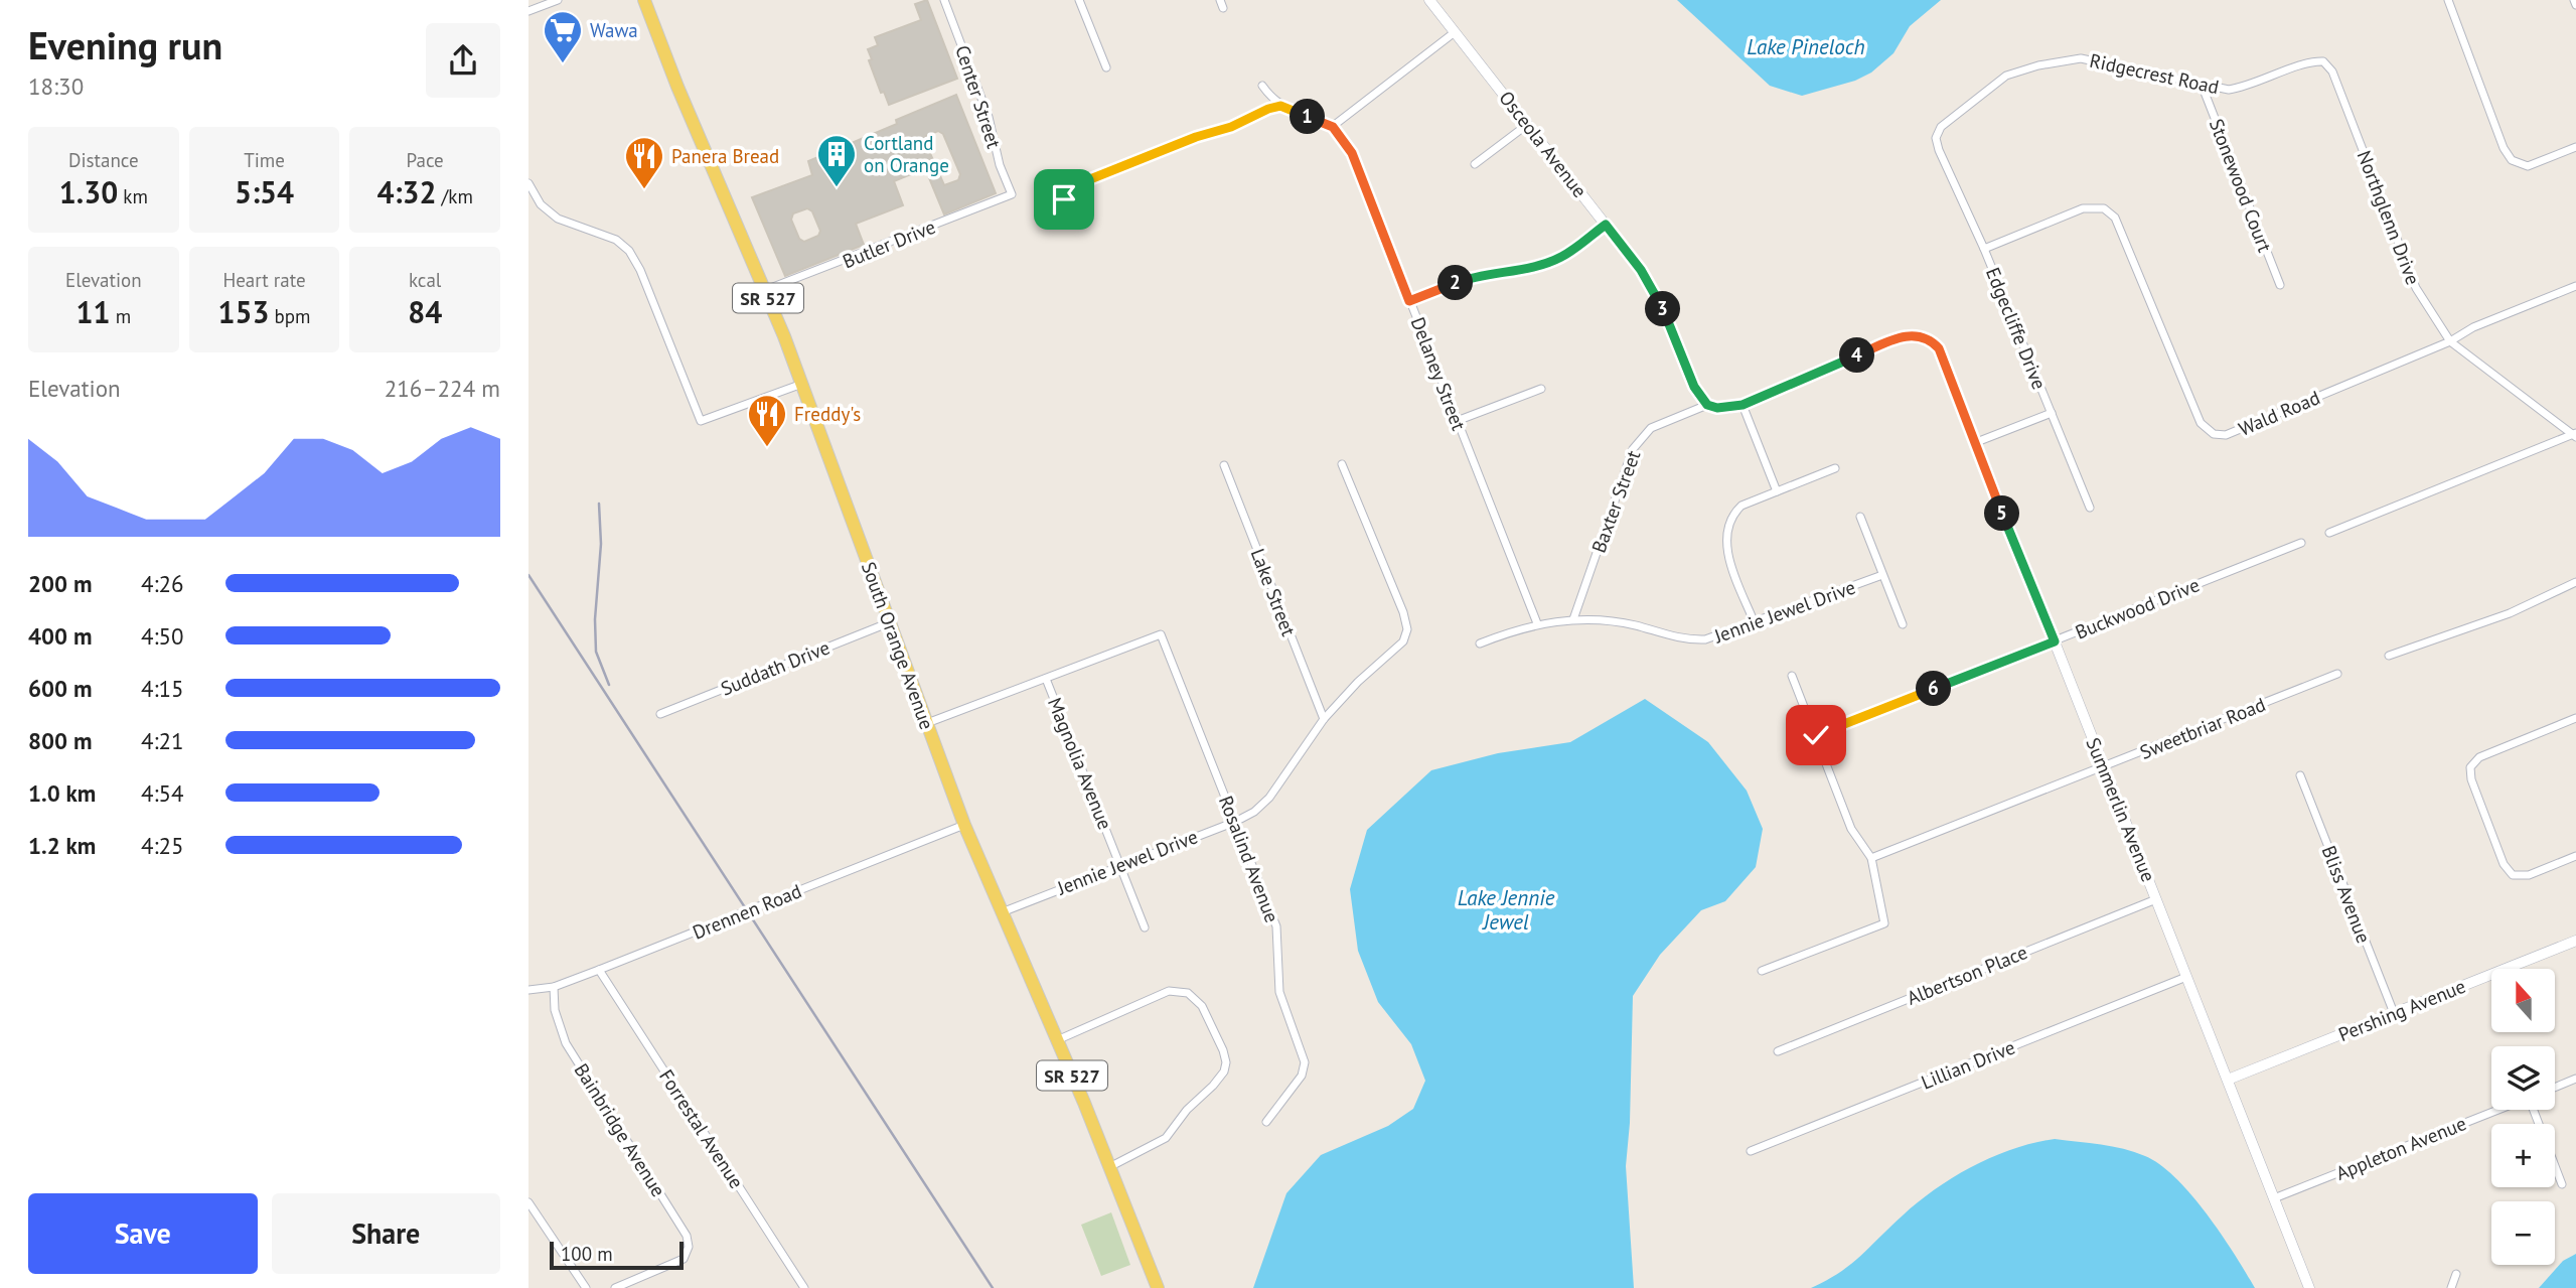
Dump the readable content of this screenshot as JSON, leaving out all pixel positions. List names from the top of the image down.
{
  "streets": {
    "main road": ["SR 527", "South Orange Avenue"],
    "street": [
      "Ridgecrest Road",
      "Center Street",
      "Osceola Avenue",
      "Stonewood Court",
      "Northglenn Drive",
      "Butler Drive",
      "Edgecliffe Drive",
      "Delaney Street",
      "Wald Road",
      "Baxter Street",
      "Lake Street",
      "Buckwood Drive",
      "Jennie Jewel Drive",
      "Suddath Drive",
      "Sweetbriar Road",
      "Magnolia Avenue",
      "Summerlin Avenue",
      "Rosalind Avenue",
      "Bliss Avenue",
      "Drennen Road",
      "Albertson Place",
      "Pershing Avenue",
      "Lillian Drive",
      "Forrestal Avenue",
      "Bainbridge Avenue",
      "Appleton Avenue"
    ]
  },
  "crossings": [
    ["Ridgecrest Road", "Stonewood Court"],
    ["Ridgecrest Road", "Northglenn Drive"],
    ["Ridgecrest Road", "Edgecliffe Drive"],
    ["Center Street", "Butler Drive"],
    ["Osceola Avenue", "Baxter Street"],
    ["Northglenn Drive", "Wald Road"],
    ["Butler Drive", "South Orange Avenue"],
    ["Edgecliffe Drive", "Wald Road"],
    ["Delaney Street", "Jennie Jewel Drive"],
    ["Baxter Street", "Jennie Jewel Drive"],
    ["Baxter Street", "Summerlin Avenue"],
    ["Lake Street", "Jennie Jewel Drive"],
    ["Buckwood Drive", "Summerlin Avenue"],
    ["Jennie Jewel Drive", "South Orange Avenue"],
    ["Jennie Jewel Drive", "Magnolia Avenue"],
    ["Jennie Jewel Drive", "Rosalind Avenue"],
    ["South Orange Avenue", "Suddath Drive"],
    ["South Orange Avenue", "Drennen Road"],
    ["Sweetbriar Road", "Summerlin Avenue"],
    ["Magnolia Avenue", "Rosalind Avenue"],
    ["Summerlin Avenue", "Albertson Place"],
    ["Summerlin Avenue", "Pershing Avenue"],
    ["Summerlin Avenue", "Lillian Drive"],
    ["Summerlin Avenue", "Appleton Avenue"],
    ["Bliss Avenue", "Pershing Avenue"],
    ["Drennen Road", "Forrestal Avenue"],
    ["Drennen Road", "Bainbridge Avenue"]
  ],
  "water": ["Lake Pineloch", "Lake Jennie Jewel"],
  "places": {
    "supermarket": ["Wawa"],
    "building": ["Cortland on Orange"],
    "restaurant": ["Panera Bread", "Freddy's"]
  },
  "scale_bar": "100 m",
  "north": "top",
  "page": {
    "heading": ["Evening run", "18:30"],
    "pins": [
      "1",
      "2",
      "3",
      "4",
      "5",
      "6"
    ],
    "stats": [
      ["Distance", "1.30 km"],
      ["Time", "5:54"],
      ["Pace", "4:32 /km"],
      ["Elevation", "11 m"],
      ["Heart rate", "153 bpm"],
      ["kcal", "84"]
    ],
    "chart": ["Elevation", "216–224 m"],
    "list": [
      {
        "name": "200 m",
        "note": "4:26"
      },
      {
        "name": "400 m",
        "note": "4:50"
      },
      {
        "name": "600 m",
        "note": "4:15"
      },
      {
        "name": "800 m",
        "note": "4:21"
      },
      {
        "name": "1.0 km",
        "note": "4:54"
      },
      {
        "name": "1.2 km",
        "note": "4:25"
      }
    ],
    "map_buttons": ["+", "−"],
    "buttons": ["Save", "Share"],
    "scale": "100 m"
  }
}
